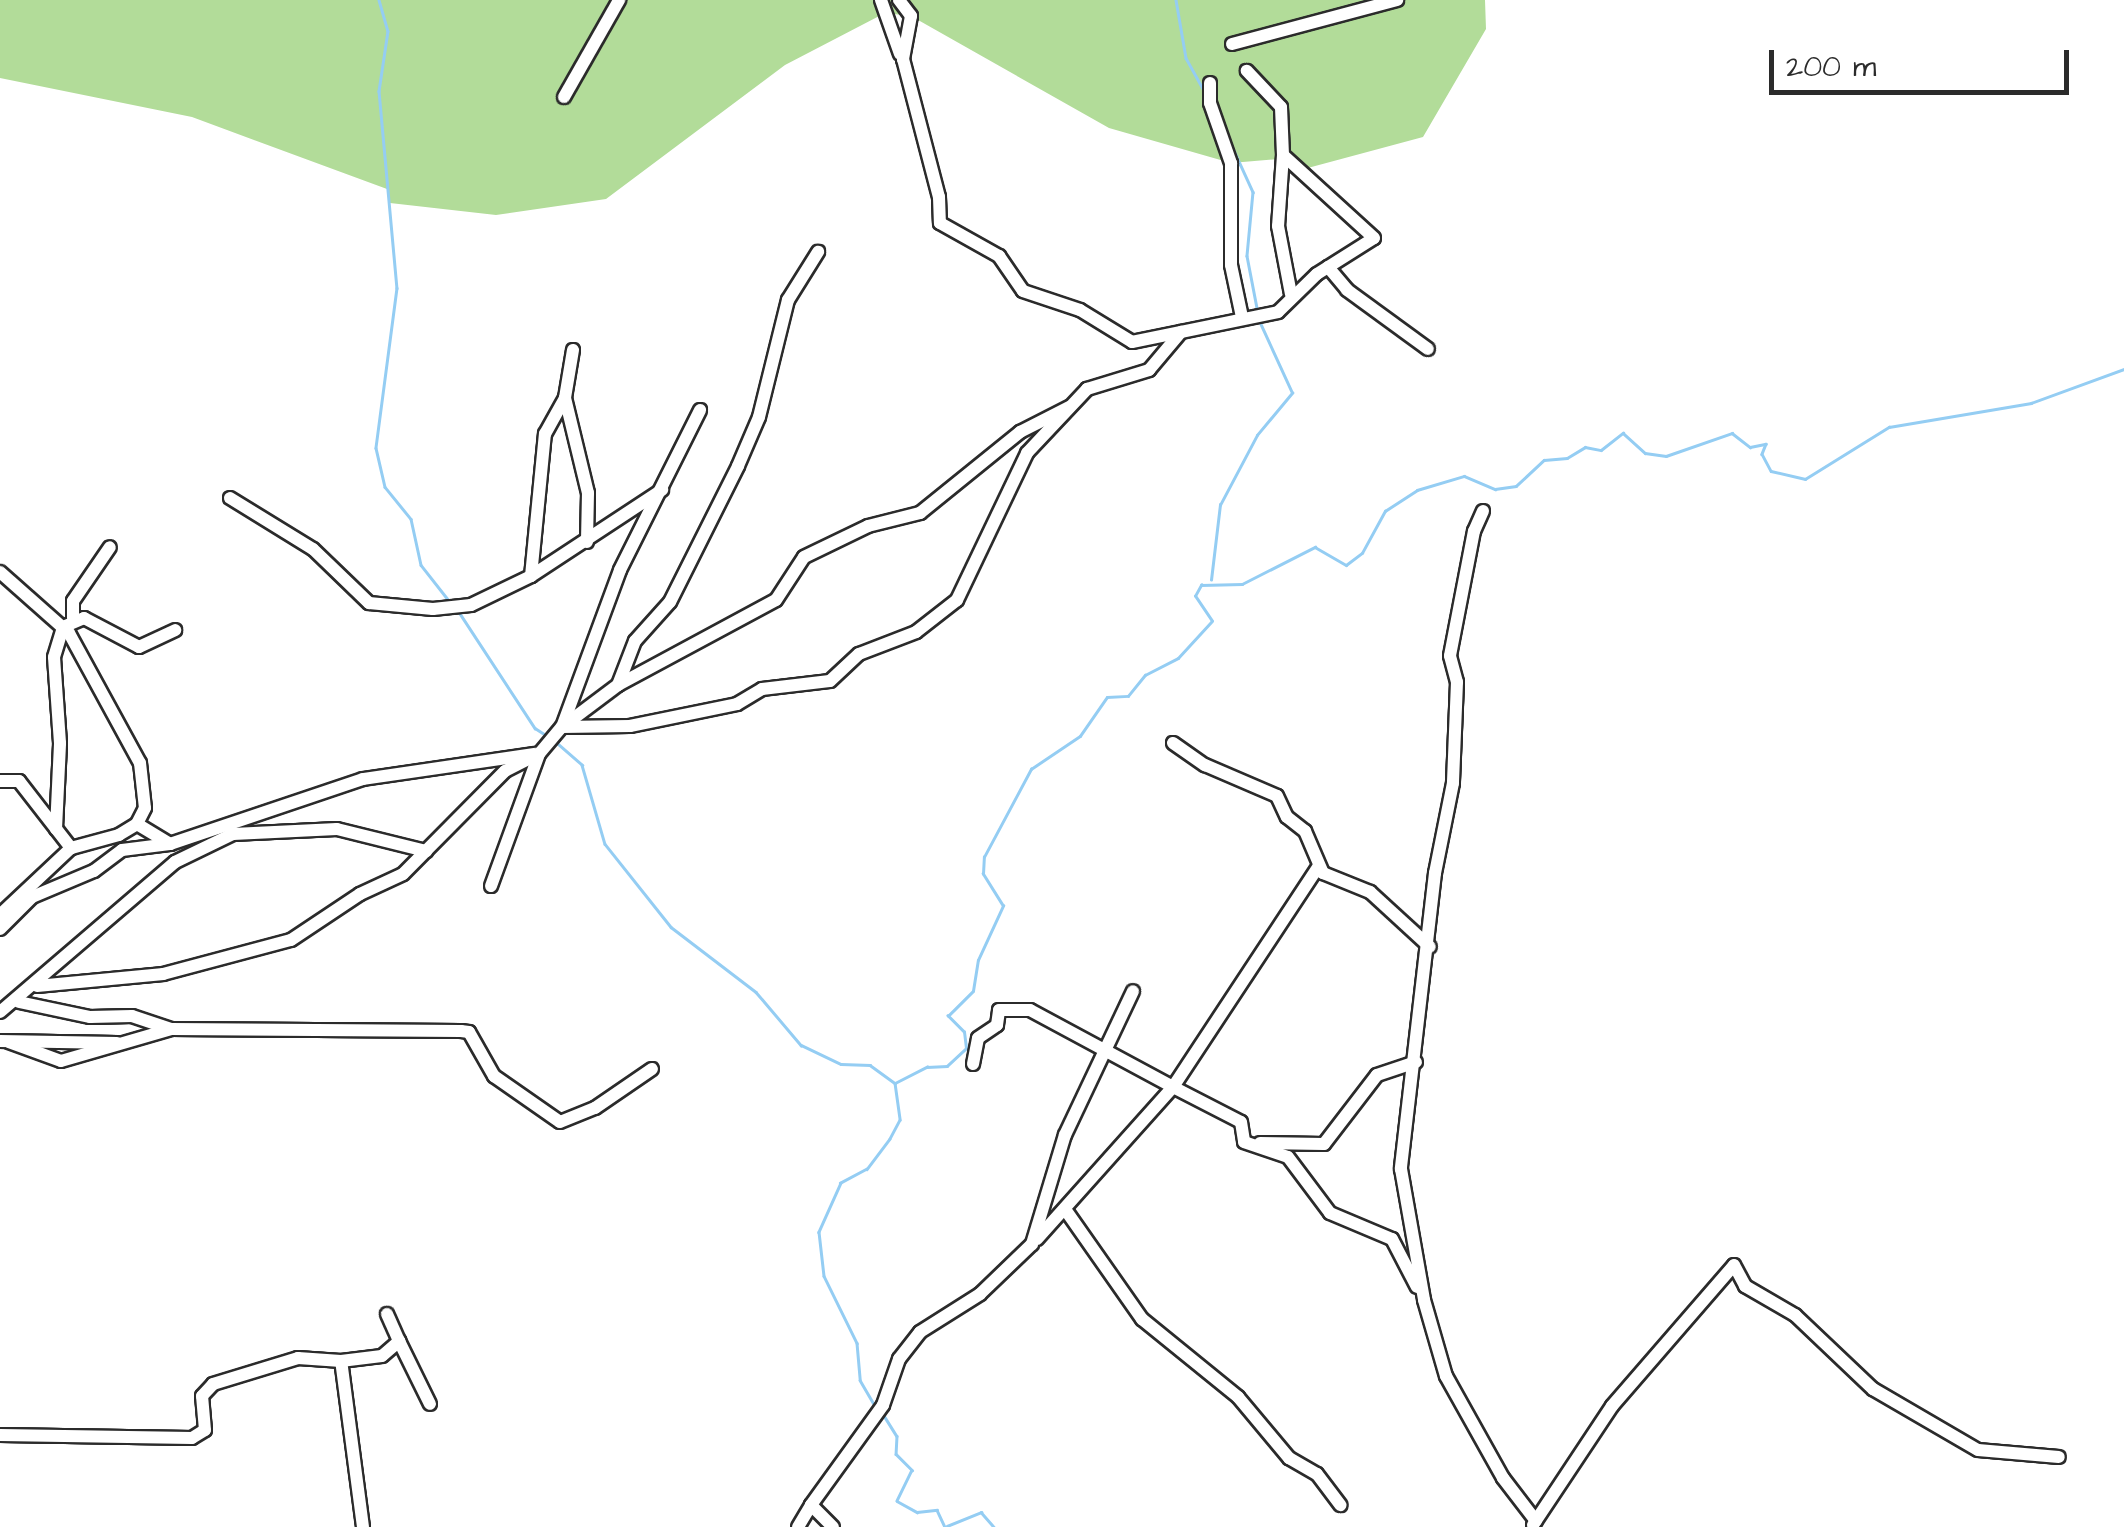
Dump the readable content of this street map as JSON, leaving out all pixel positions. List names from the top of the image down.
{
  "scale_bar": "200 m"
}
